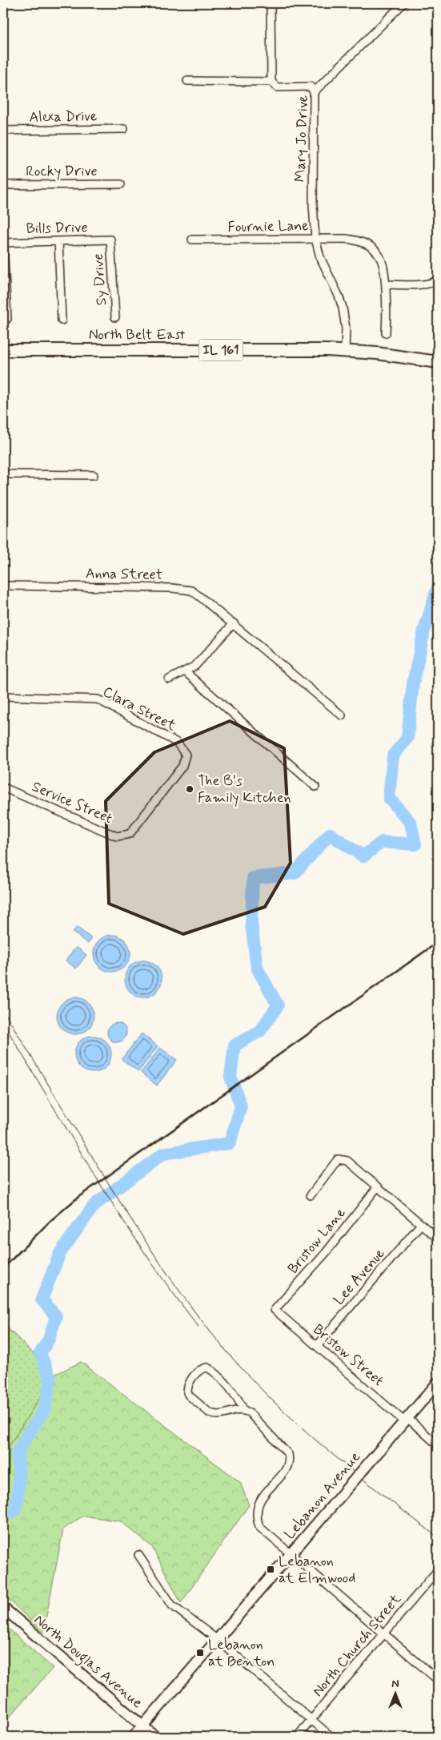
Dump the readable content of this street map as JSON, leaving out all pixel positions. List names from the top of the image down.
{
  "streets": {
    "main road": [
      "North Belt East",
      "IL 161",
      "Lebanon Avenue",
      "North Douglas Avenue"
    ],
    "street": [
      "Alexa Drive",
      "Mary Jo Drive",
      "Rocky Drive",
      "Fournie Lane",
      "Bills Drive",
      "Sy Drive",
      "Anna Street",
      "Clara Street",
      "Service Street",
      "Bristow Lane",
      "Lee Avenue",
      "Bristow Street",
      "North Church Street"
    ]
  },
  "crossings": [
    ["Mary Jo Drive", "Fournie Lane"],
    ["Mary Jo Drive", "North Belt East"],
    ["Bills Drive", "Sy Drive"],
    ["Clara Street", "Service Street"],
    ["Bristow Lane", "Bristow Street"],
    ["Lee Avenue", "Bristow Street"],
    ["Bristow Street", "Lebanon Avenue"],
    ["Lebanon Avenue", "North Douglas Avenue"]
  ],
  "places": {
    "other": ["The B's Family Kitchen"],
    "transit": ["Lebanon at Elmwood", "Lebanon at Benton"]
  },
  "north": "top"
}
